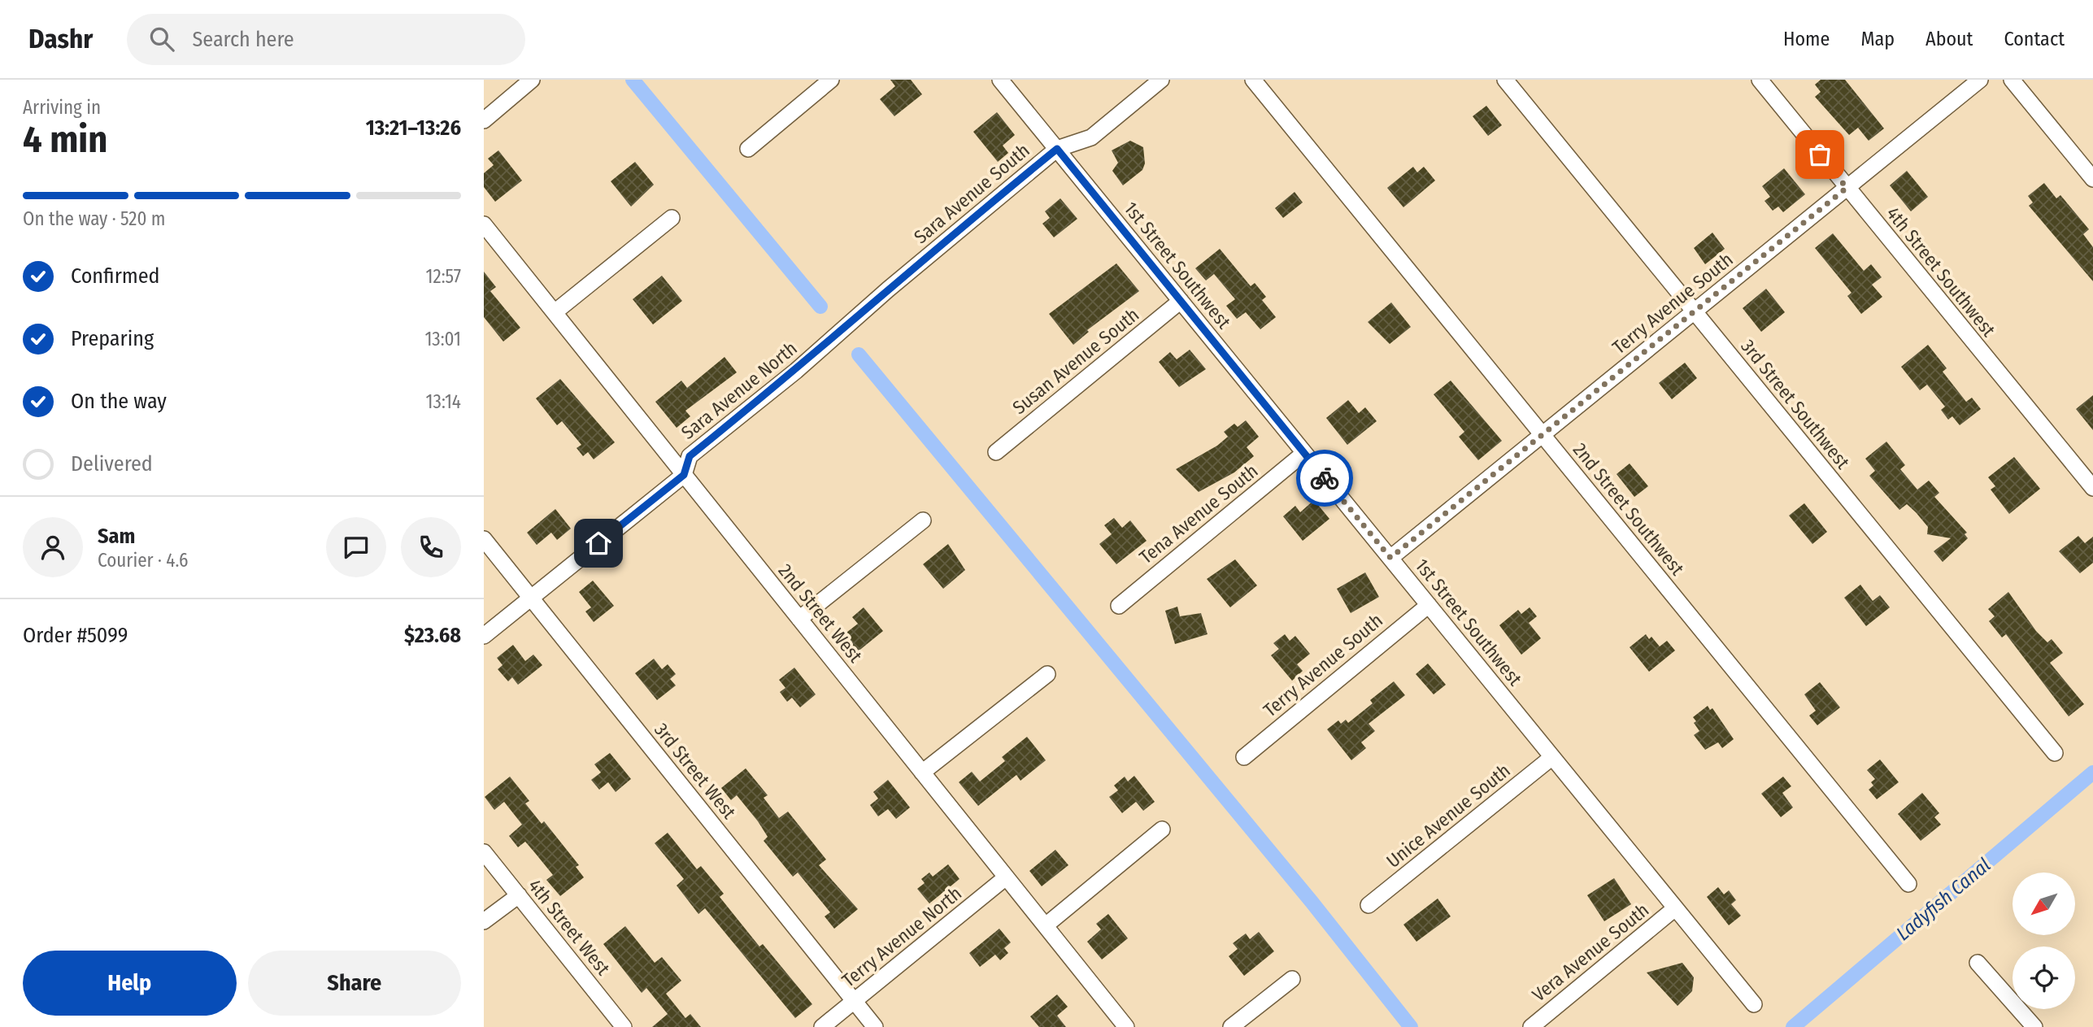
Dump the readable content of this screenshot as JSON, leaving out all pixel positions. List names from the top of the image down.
{
  "streets": {
    "street": [
      "Sara Avenue South",
      "1st Street Southwest",
      "4th Street Southwest",
      "Terry Avenue South",
      "Susan Avenue South",
      "Sara Avenue North",
      "3rd Street Southwest",
      "2nd Street Southwest",
      "Tena Avenue South",
      "2nd Street West",
      "3rd Street West",
      "Unice Avenue South",
      "4th Street West",
      "Terry Avenue North",
      "Vera Avenue South"
    ]
  },
  "crossings": [
    ["Sara Avenue South", "1st Street Southwest"],
    ["Sara Avenue South", "Sara Avenue North"],
    ["1st Street Southwest", "Terry Avenue South"],
    ["1st Street Southwest", "Susan Avenue South"],
    ["1st Street Southwest", "Tena Avenue South"],
    ["1st Street Southwest", "Unice Avenue South"],
    ["1st Street Southwest", "Vera Avenue South"],
    ["4th Street Southwest", "Terry Avenue South"],
    ["Terry Avenue South", "3rd Street Southwest"],
    ["Terry Avenue South", "2nd Street Southwest"],
    ["Sara Avenue North", "2nd Street West"],
    ["Sara Avenue North", "3rd Street West"],
    ["2nd Street West", "Terry Avenue North"],
    ["3rd Street West", "Terry Avenue North"]
  ],
  "water": ["Ladyfish Canal"],
  "north": "bottom left",
  "page": {
    "header": "Dashr",
    "search": "Search here",
    "nav": [
      "Home",
      "Map",
      "About",
      "Contact"
    ],
    "heading": ["4 min", "Arriving in", "13:21–13:26"],
    "panel": [
      "Sam",
      "Courier · 4.6",
      "Order #5099",
      "$23.68"
    ],
    "bar": "On the way · 520 m",
    "list": [
      ["Confirmed", "12:57"],
      ["Preparing", "13:01"],
      ["On the way", "13:14"],
      "Delivered"
    ],
    "buttons": ["Help", "Share"]
  }
}
